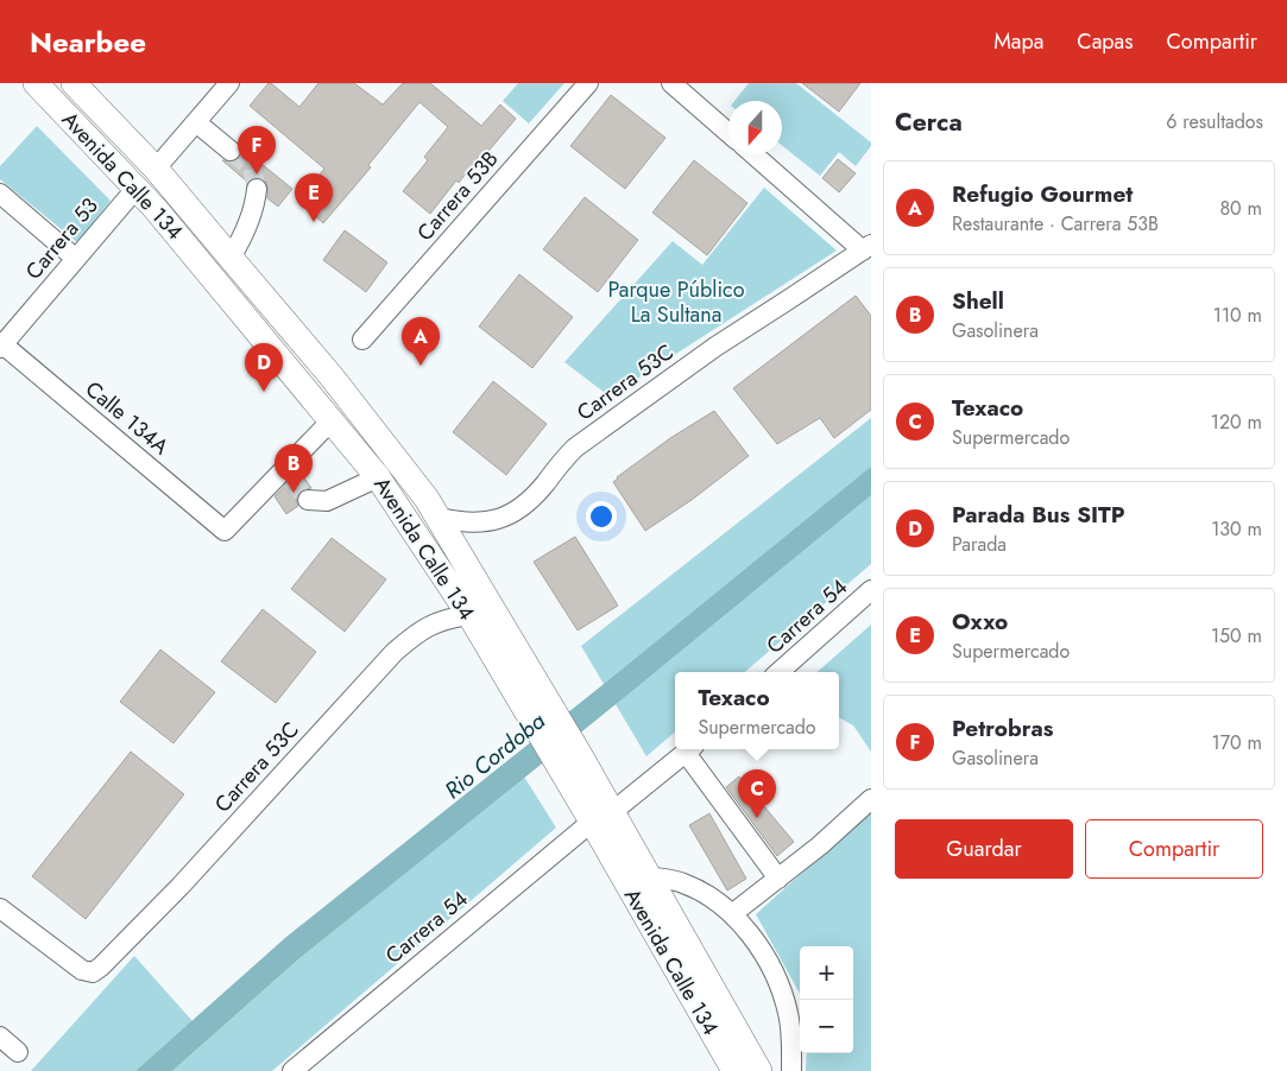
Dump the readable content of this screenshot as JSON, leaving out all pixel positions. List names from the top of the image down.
{
  "streets": {
    "main road": ["Avenida Calle 134"],
    "street": [
      "Carrera 53B",
      "Carrera 53",
      "Carrera 53C",
      "Calle 134A",
      "Carrera 54"
    ]
  },
  "crossings": [
    ["Avenida Calle 134", "Carrera 53"],
    ["Avenida Calle 134", "Carrera 53C"],
    ["Avenida Calle 134", "Calle 134A"],
    ["Avenida Calle 134", "Carrera 54"],
    ["Carrera 53", "Calle 134A"]
  ],
  "water": ["Rio Cordoba"],
  "parks": ["Parque Público La Sultana"],
  "north": "bottom",
  "page": {
    "header": "Nearbee",
    "nav": ["Mapa", "Capas", "Compartir"],
    "heading": ["Cerca", "6 resultados"],
    "pins": [
      "F",
      "E",
      "A",
      "D",
      "B",
      "C"
    ],
    "list": [
      {
        "mark": "A",
        "name": "Refugio Gourmet",
        "note": "Restaurante · Carrera 53B",
        "value": "80 m"
      },
      {
        "mark": "B",
        "name": "Shell",
        "note": "Gasolinera",
        "value": "110 m"
      },
      {
        "mark": "C",
        "name": "Texaco",
        "note": "Supermercado",
        "value": "120 m"
      },
      {
        "mark": "D",
        "name": "Parada Bus SITP",
        "note": "Parada",
        "value": "130 m"
      },
      {
        "mark": "E",
        "name": "Oxxo",
        "note": "Supermercado",
        "value": "150 m"
      },
      {
        "mark": "F",
        "name": "Petrobras",
        "note": "Gasolinera",
        "value": "170 m"
      }
    ],
    "popup": ["Texaco", "Supermercado"],
    "buttons": ["Guardar", "Compartir"],
    "map_buttons": ["+", "−"]
  }
}
